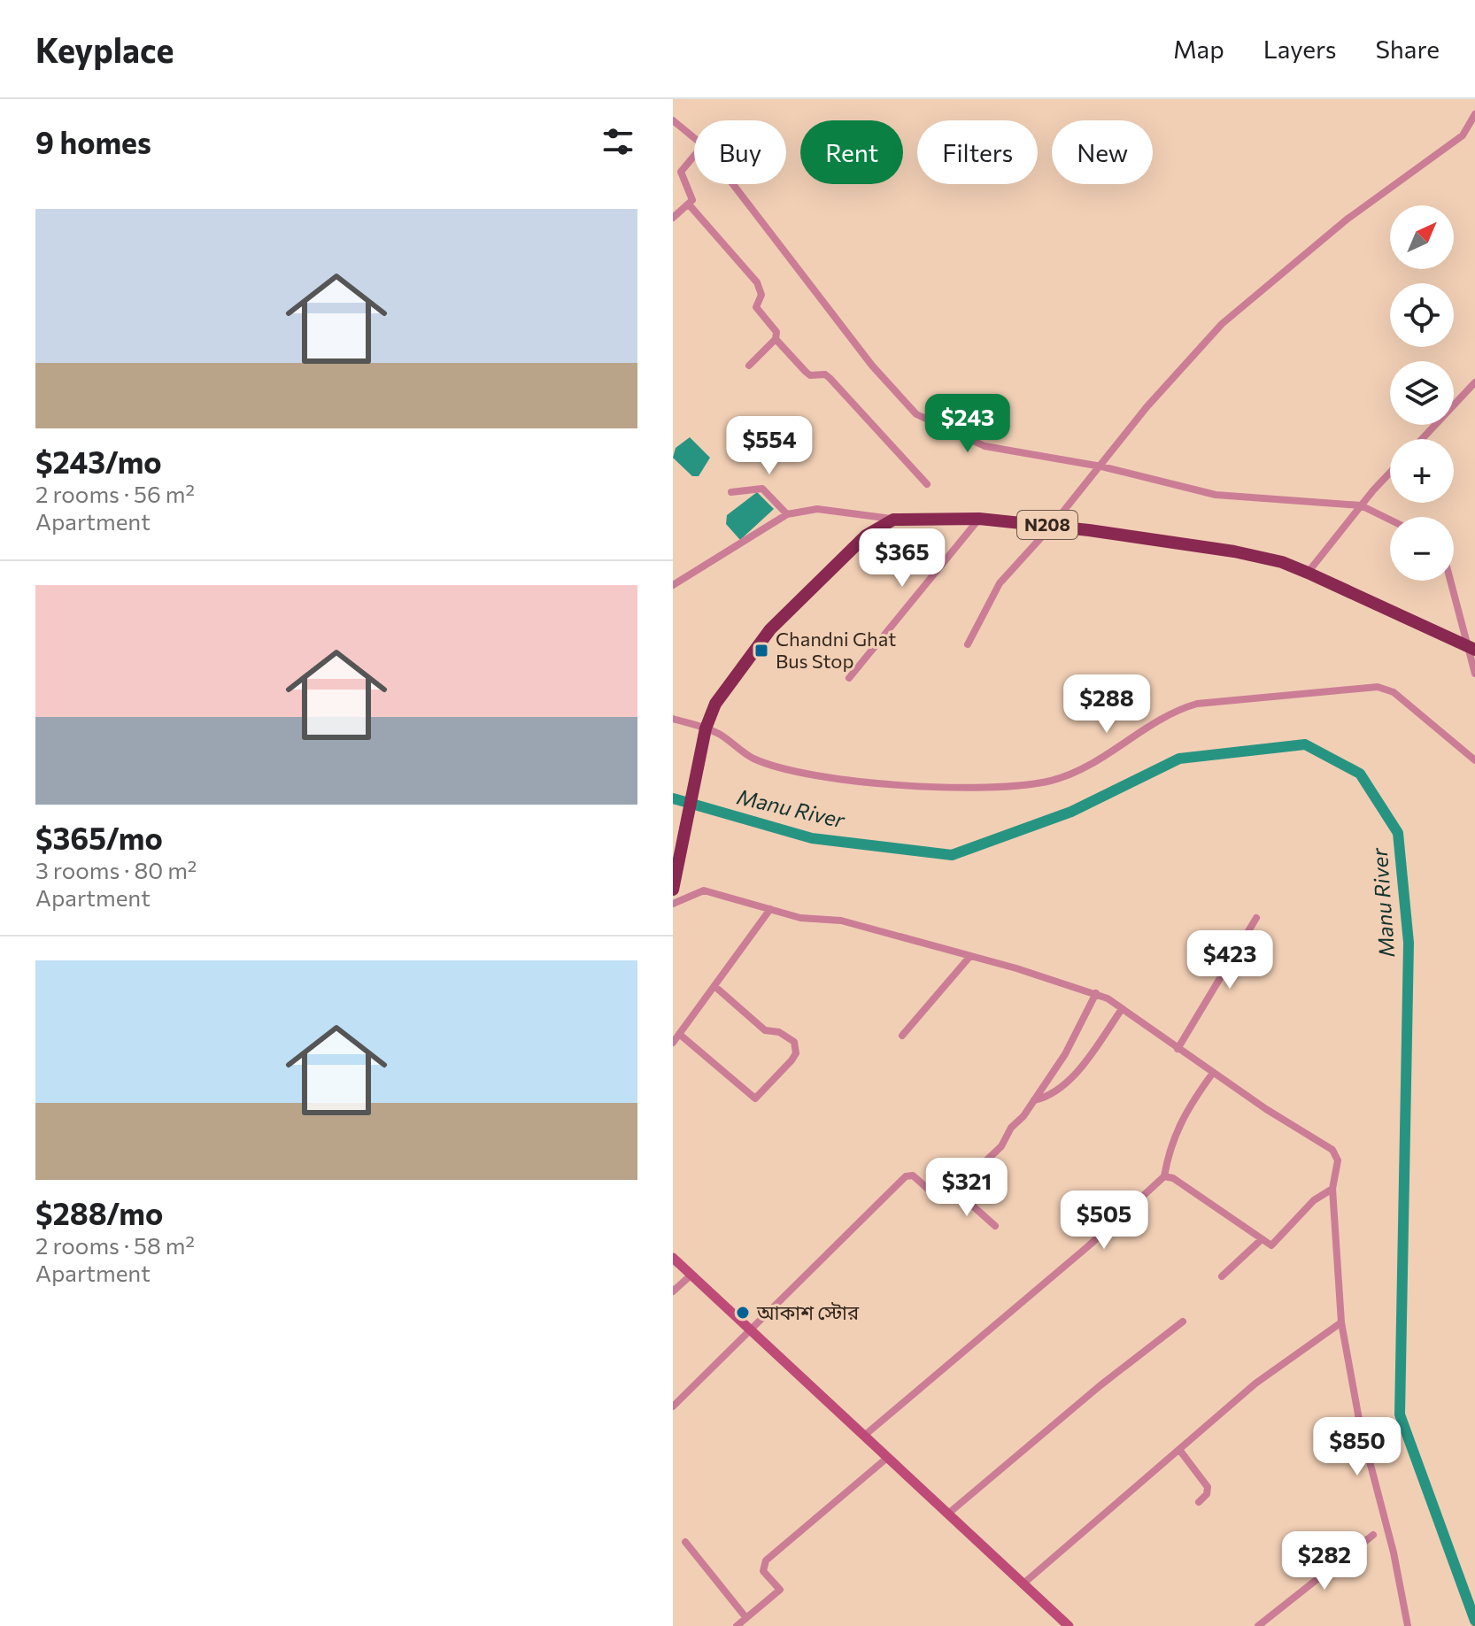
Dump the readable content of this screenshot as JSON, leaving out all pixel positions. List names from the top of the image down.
{
  "streets": {
    "highway": ["N208"]
  },
  "water": ["Manu River"],
  "places": {
    "transit": ["Chandni Ghat Bus Stop"],
    "other": ["আকাশ স্টোর"]
  },
  "north": "top right",
  "page": {
    "header": "Keyplace",
    "nav": ["Map", "Layers", "Share"],
    "heading": "9 homes",
    "chip": [
      "Buy",
      "Rent",
      "Filters",
      "New"
    ],
    "list": [
      {
        "name": "$243/mo",
        "note": "2 rooms · 56 m² · Apartment"
      },
      {
        "name": "$365/mo",
        "note": "3 rooms · 80 m² · Apartment"
      },
      {
        "name": "$288/mo",
        "note": "2 rooms · 58 m² · Apartment"
      }
    ],
    "map_buttons": ["+", "−"],
    "price": [
      "$243",
      "$554",
      "$365",
      "$288",
      "$423",
      "$321",
      "$505",
      "$850",
      "$282"
    ]
  }
}
